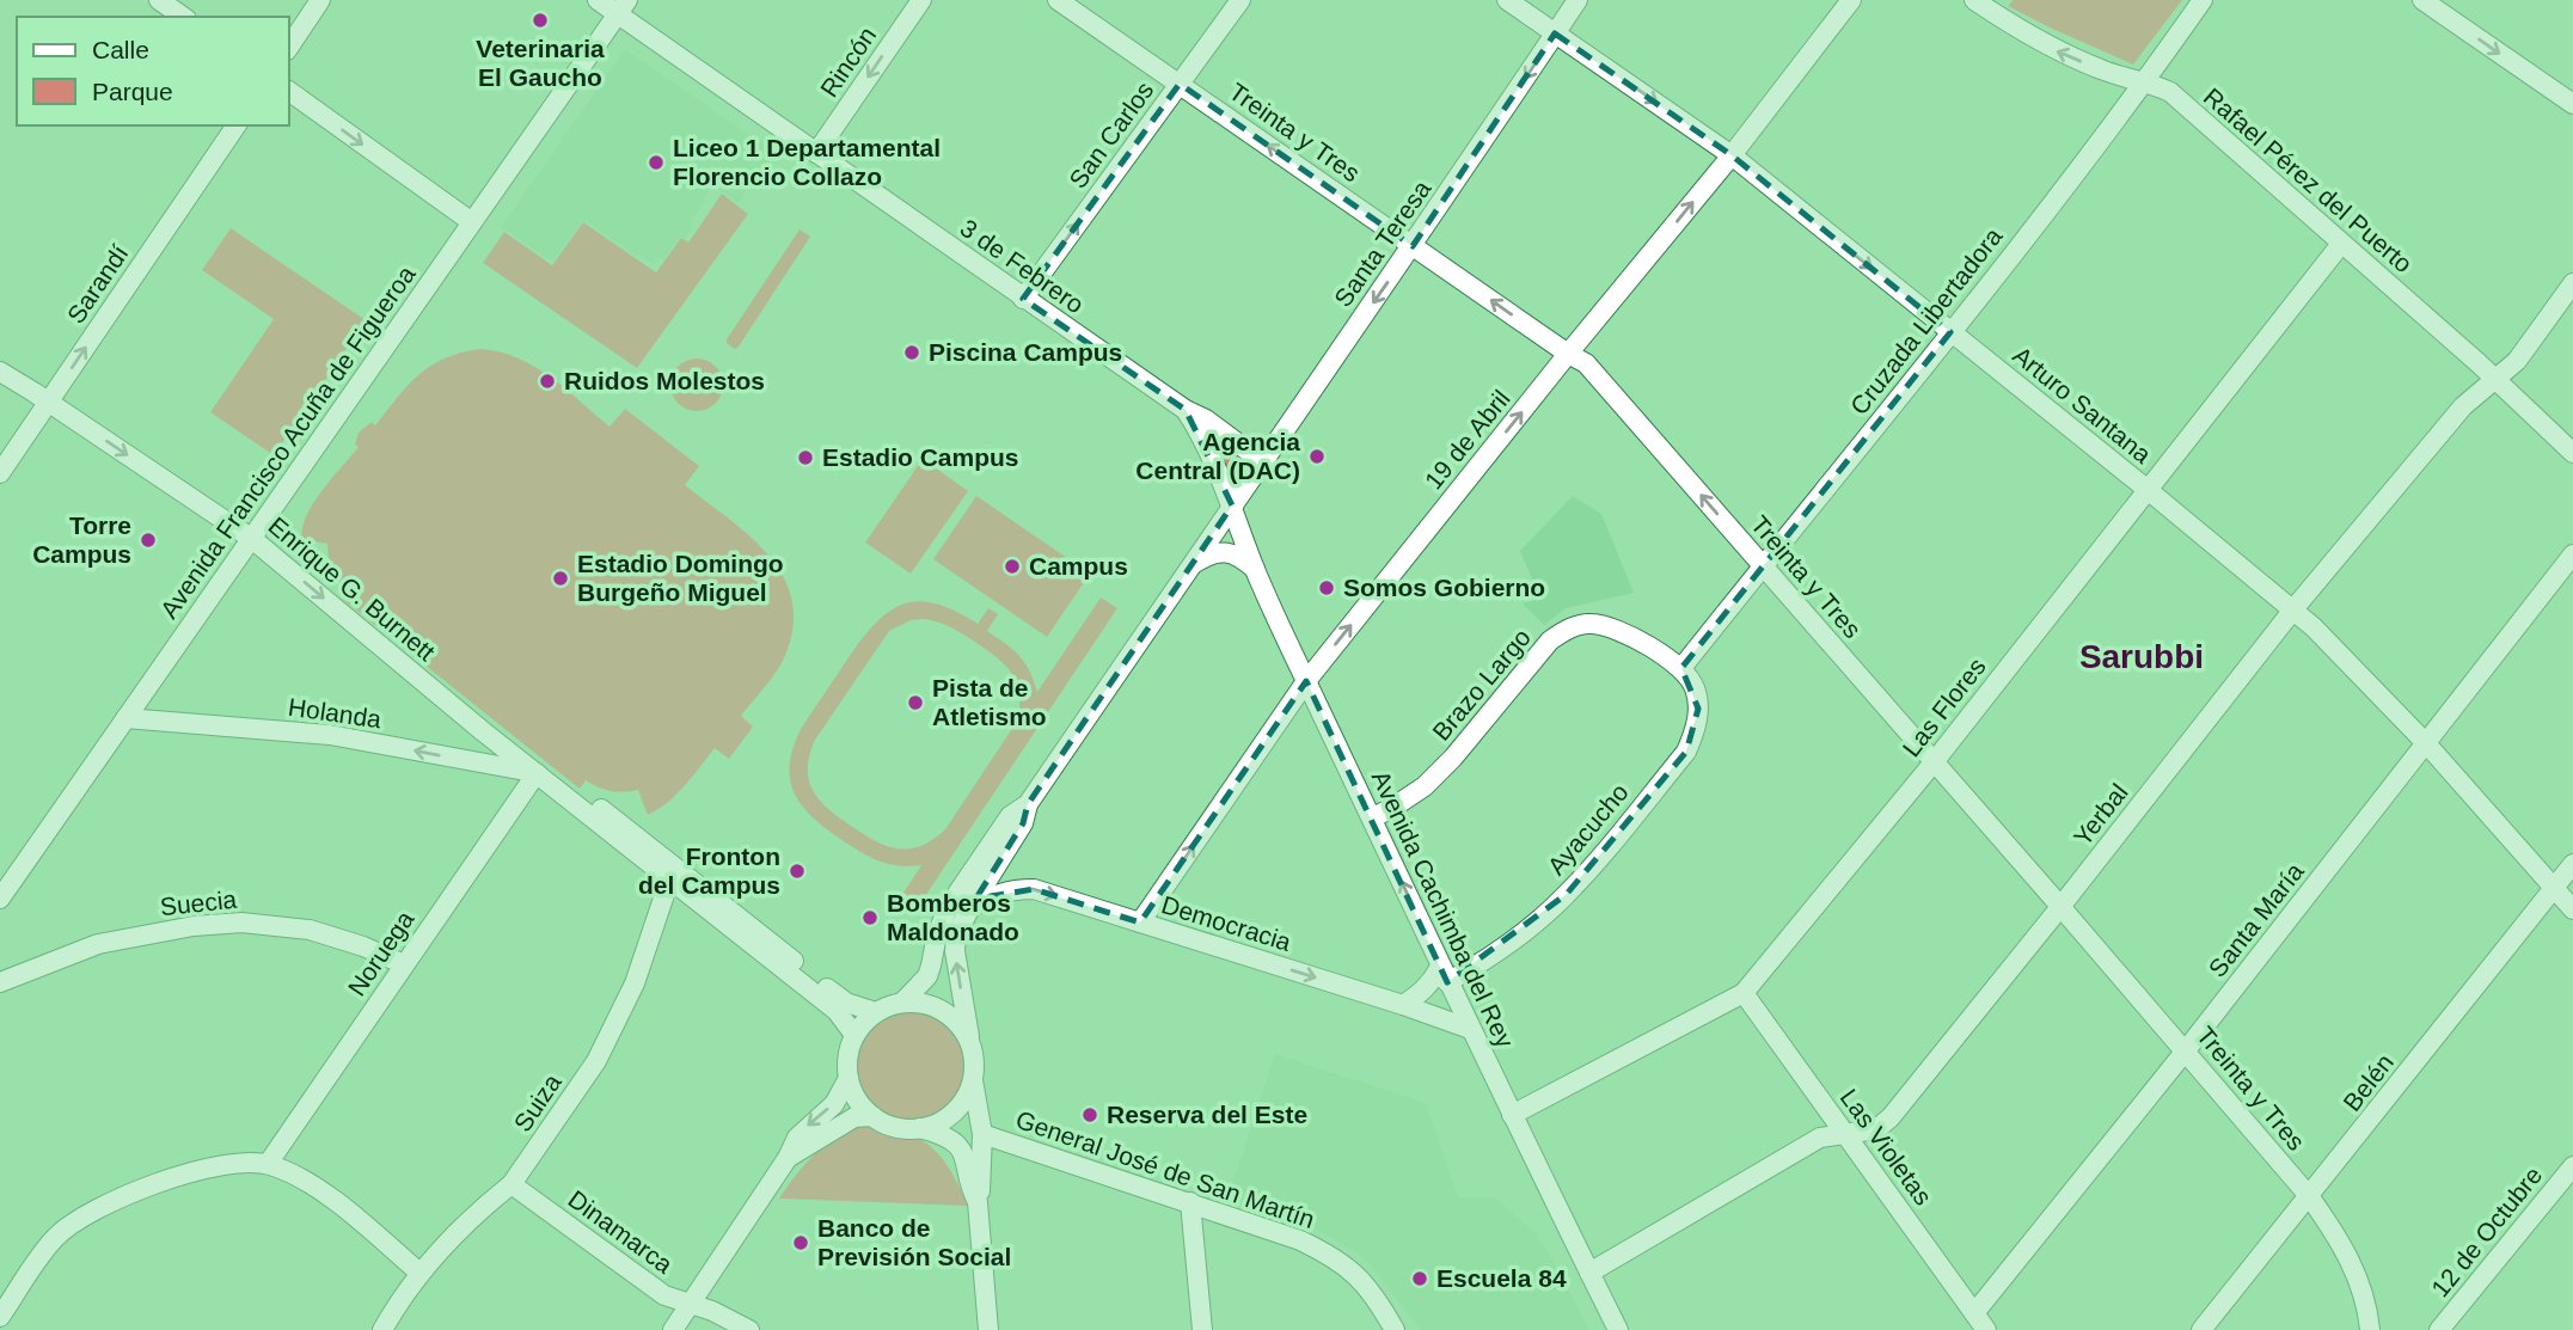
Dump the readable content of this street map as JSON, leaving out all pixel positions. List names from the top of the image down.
{
  "streets": {
    "street": [
      "Rincón",
      "Treinta y Tres",
      "San Carlos",
      "Rafael Pérez del Puerto",
      "Santa Teresa",
      "3 de Febrero",
      "Sarandí",
      "Cruzada Libertadora",
      "Arturo Santana",
      "19 de Abril",
      "Avenida Francisco Acuña de Figueroa",
      "Enrique G. Burnett",
      "Brazo Largo",
      "Las Flores",
      "Holanda",
      "Yerbal",
      "Ayacucho",
      "Suecia",
      "Avenida Cachimba del Rey",
      "Santa María",
      "Democracia",
      "Noruega",
      "Belén",
      "Suiza",
      "Las Violetas",
      "General José de San Martín",
      "Dinamarca",
      "12 de Octubre"
    ]
  },
  "crossings": [
    ["Rincón", "3 de Febrero"],
    ["Treinta y Tres", "San Carlos"],
    ["Treinta y Tres", "Santa Teresa"],
    ["Treinta y Tres", "Cruzada Libertadora"],
    ["Treinta y Tres", "19 de Abril"],
    ["Treinta y Tres", "Las Flores"],
    ["Treinta y Tres", "Yerbal"],
    ["Treinta y Tres", "Santa María"],
    ["Treinta y Tres", "Belén"],
    ["San Carlos", "3 de Febrero"],
    ["Rafael Pérez del Puerto", "Cruzada Libertadora"],
    ["Rafael Pérez del Puerto", "Las Flores"],
    ["Rafael Pérez del Puerto", "Yerbal"],
    ["Santa Teresa", "3 de Febrero"],
    ["Santa Teresa", "Arturo Santana"],
    ["Santa Teresa", "Avenida Cachimba del Rey"],
    ["3 de Febrero", "Avenida Francisco Acuña de Figueroa"],
    ["3 de Febrero", "Avenida Cachimba del Rey"],
    ["Sarandí", "Enrique G. Burnett"],
    ["Cruzada Libertadora", "Arturo Santana"],
    ["Cruzada Libertadora", "Brazo Largo"],
    ["Cruzada Libertadora", "Ayacucho"],
    ["Arturo Santana", "19 de Abril"],
    ["Arturo Santana", "Las Flores"],
    ["Arturo Santana", "Yerbal"],
    ["Arturo Santana", "Santa María"],
    ["Arturo Santana", "Belén"],
    ["19 de Abril", "Avenida Cachimba del Rey"],
    ["19 de Abril", "Democracia"],
    ["Avenida Francisco Acuña de Figueroa", "Enrique G. Burnett"],
    ["Avenida Francisco Acuña de Figueroa", "Holanda"],
    ["Enrique G. Burnett", "Holanda"],
    ["Enrique G. Burnett", "Noruega"],
    ["Enrique G. Burnett", "Suiza"],
    ["Brazo Largo", "Ayacucho"],
    ["Brazo Largo", "Avenida Cachimba del Rey"],
    ["Las Flores", "Avenida Cachimba del Rey"],
    ["Las Flores", "Las Violetas"],
    ["Holanda", "Noruega"],
    ["Yerbal", "Avenida Cachimba del Rey"],
    ["Yerbal", "Las Violetas"],
    ["Ayacucho", "Avenida Cachimba del Rey"],
    ["Ayacucho", "Democracia"],
    ["Suecia", "Noruega"],
    ["Avenida Cachimba del Rey", "Democracia"],
    ["Santa María", "Las Violetas"],
    ["Suiza", "Dinamarca"]
  ],
  "one_way": [
    "Rincón",
    "Treinta y Tres",
    "San Carlos",
    "Santa Teresa",
    "Sarandí",
    "Arturo Santana",
    "19 de Abril",
    "Enrique G. Burnett",
    "Holanda",
    "Democracia"
  ],
  "districts": ["Sarubbi"],
  "places": [
    "Veterinaria El Gaucho",
    "Liceo 1 Departamental Florencio Collazo",
    "Piscina Campus",
    "Ruidos Molestos",
    "Agencia Central (DAC)",
    "Estadio Campus",
    "Torre Campus",
    "Campus",
    "Estadio Domingo Burgeño Miguel",
    "Somos Gobierno",
    "Pista de Atletismo",
    "Fronton del Campus",
    "Bomberos Maldonado",
    "Reserva del Este",
    "Banco de Previsión Social",
    "Escuela 84"
  ],
  "legend": ["Calle", "Parque"]
}
